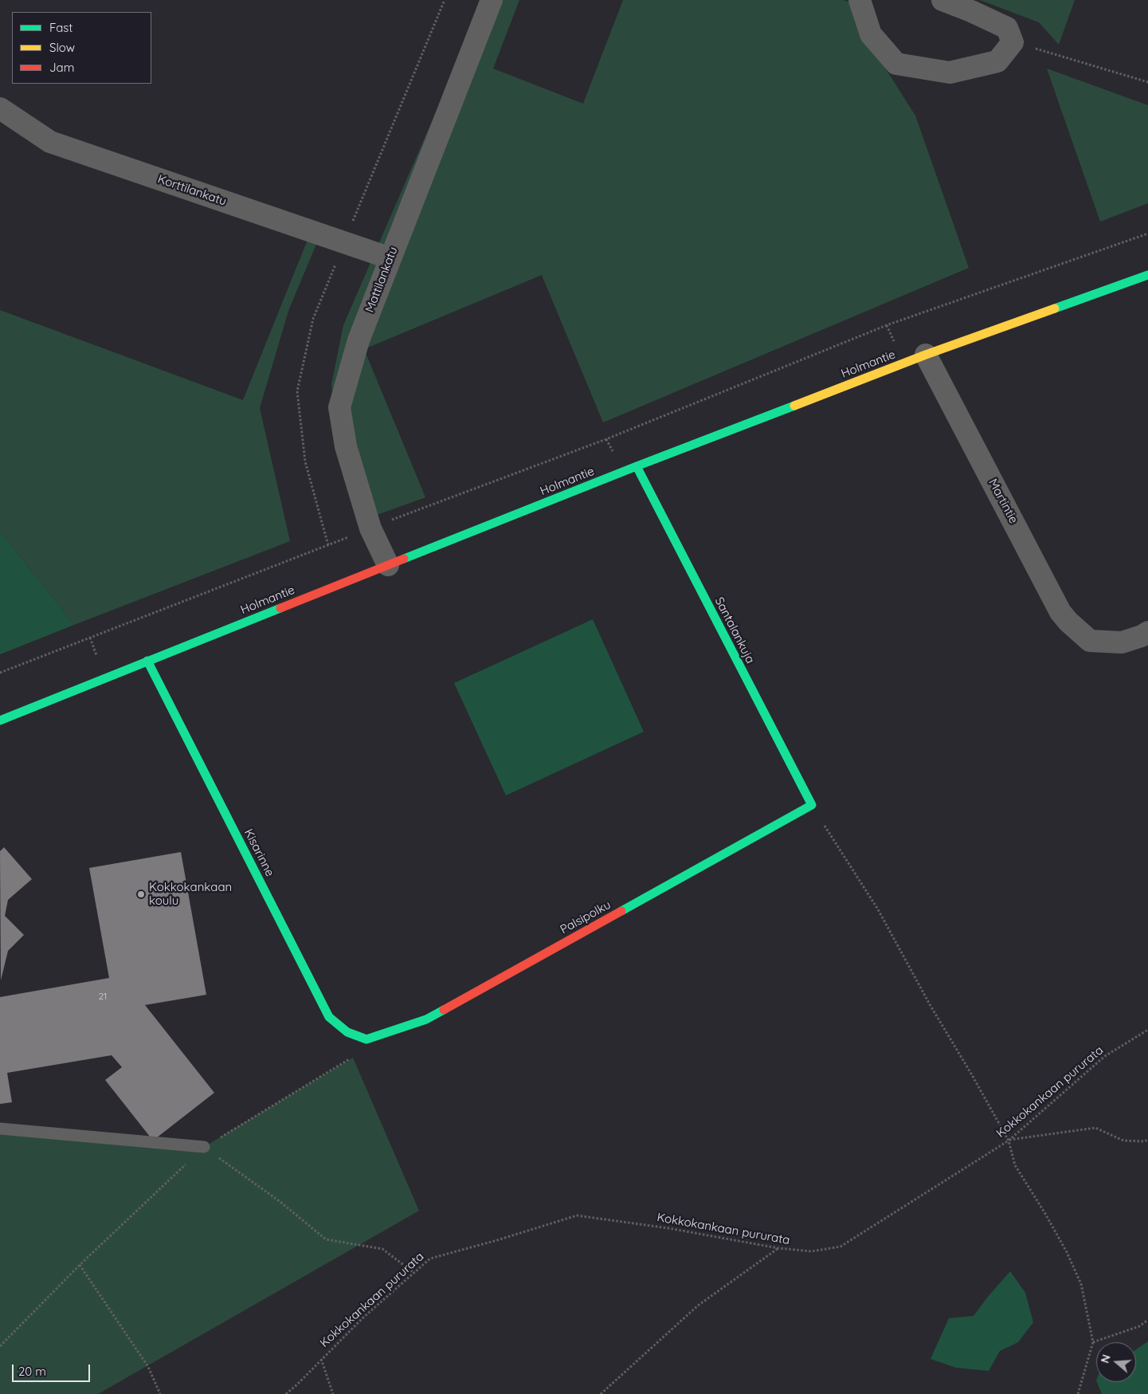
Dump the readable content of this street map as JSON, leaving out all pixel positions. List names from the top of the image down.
{
  "streets": {
    "street": [
      "Korttilankatu",
      "Mattilankatu",
      "Holmantie",
      "Martintie",
      "Santalankuja",
      "Kisarinne",
      "Palsipolku"
    ],
    "path": ["Kokkokankaan pururata"]
  },
  "crossings": [
    ["Korttilankatu", "Mattilankatu"],
    ["Mattilankatu", "Holmantie"],
    ["Holmantie", "Martintie"],
    ["Holmantie", "Santalankuja"],
    ["Holmantie", "Kisarinne"],
    ["Santalankuja", "Palsipolku"],
    ["Kisarinne", "Palsipolku"]
  ],
  "places": ["Kokkokankaan koulu"],
  "house_numbers": ["21"],
  "legend": ["Fast", "Slow", "Jam"],
  "scale_bar": "20 m",
  "north": "left"
}
